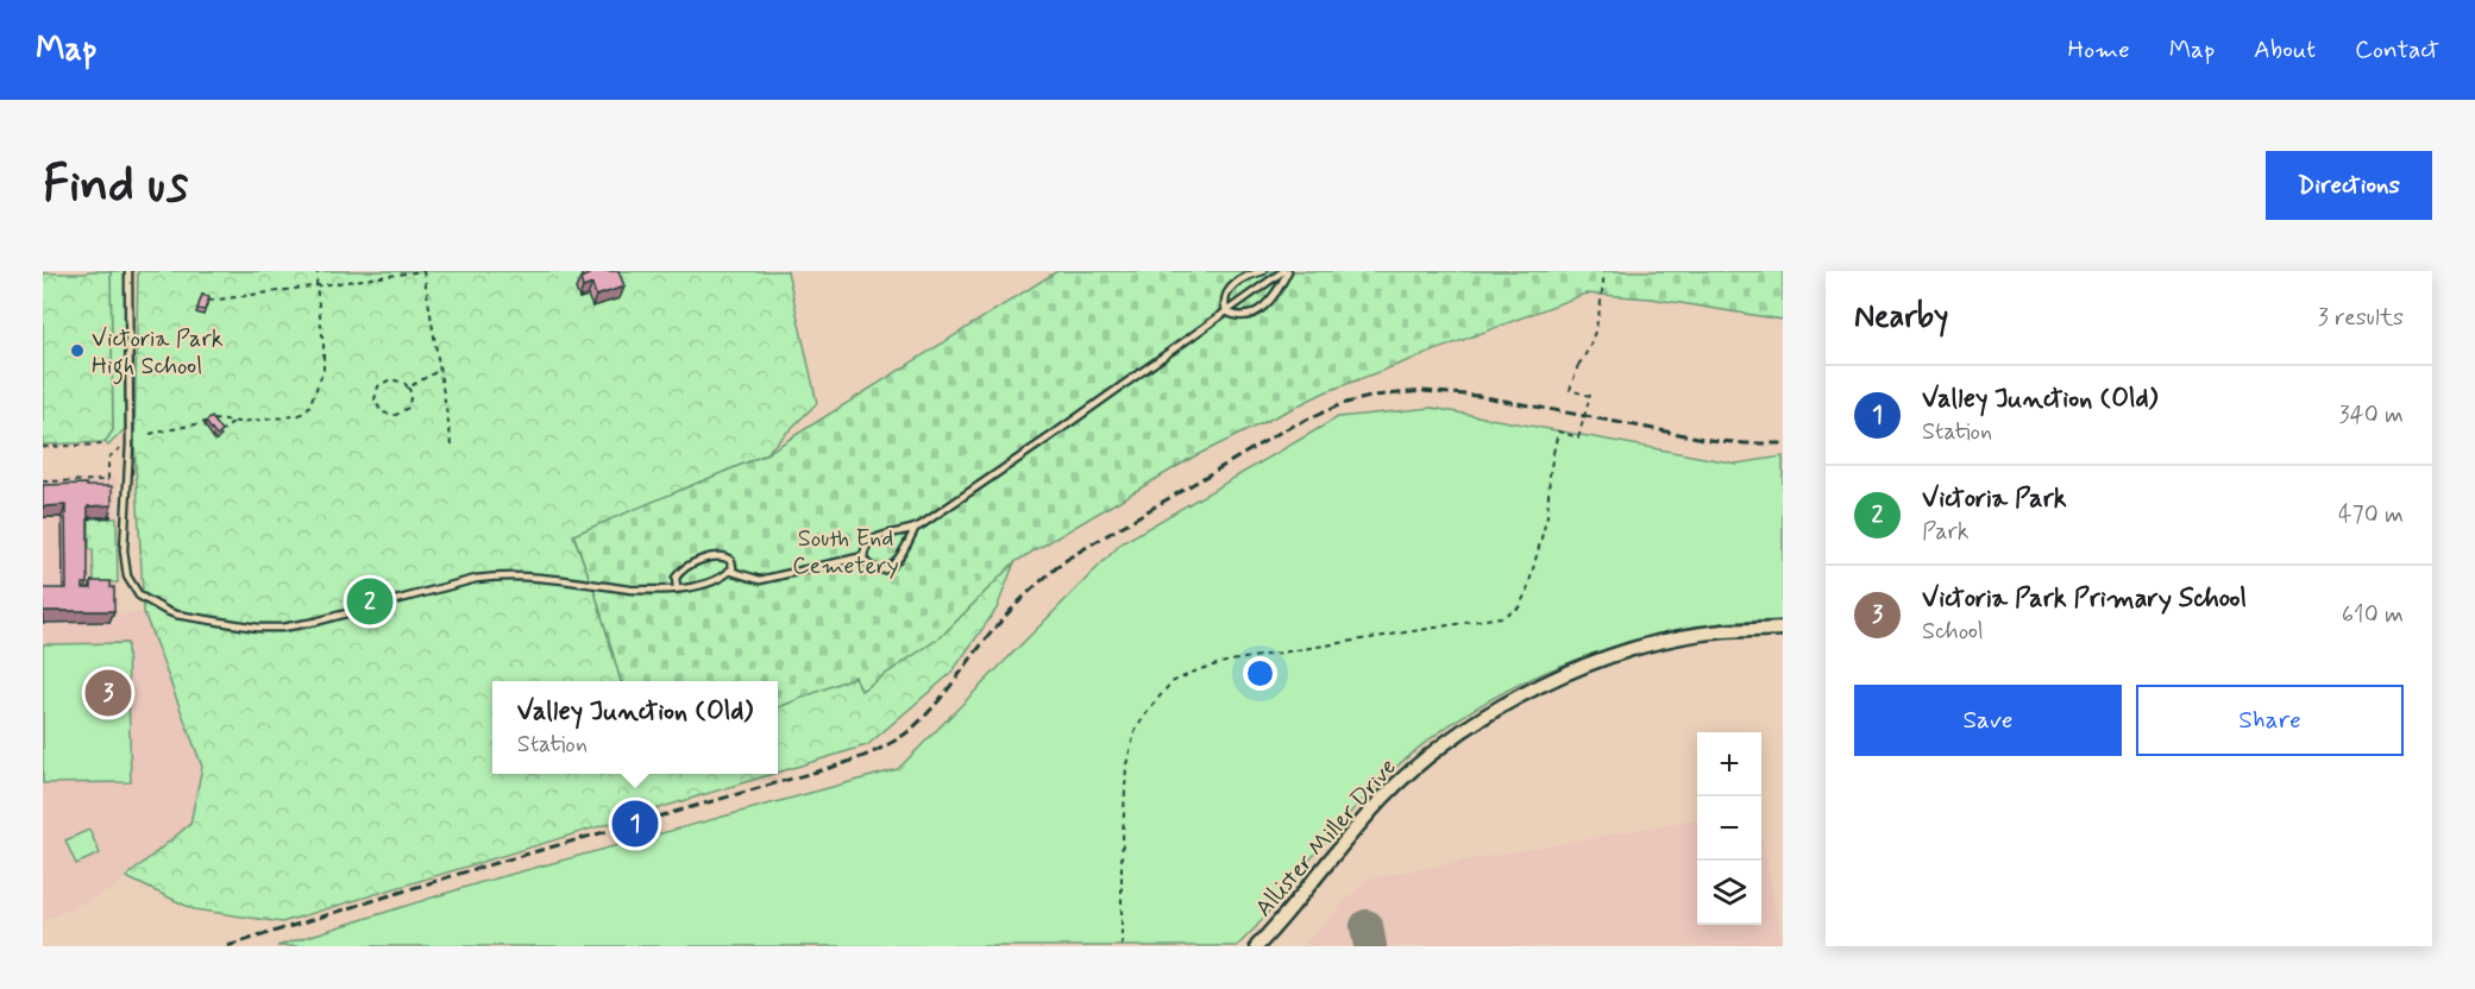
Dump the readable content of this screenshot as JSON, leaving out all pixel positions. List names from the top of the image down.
{
  "streets": {
    "street": ["Allister Miller Drive"]
  },
  "parks": ["South End Cemetery"],
  "places": ["Victoria Park High School"],
  "page": {
    "header": "Map",
    "nav": [
      "Home",
      "Map",
      "About",
      "Contact"
    ],
    "buttons": [
      "Directions",
      ["Save", "Share"]
    ],
    "title": "Find us",
    "heading": ["Nearby", "3 results"],
    "list": [
      {
        "mark": "1",
        "name": "Valley Junction (Old)",
        "note": "Station",
        "value": "340 m"
      },
      {
        "mark": "2",
        "name": "Victoria Park",
        "note": "Park",
        "value": "470 m"
      },
      {
        "mark": "3",
        "name": "Victoria Park Primary School",
        "note": "School",
        "value": "610 m"
      }
    ],
    "pins": ["2", "3", "1"],
    "popup": ["Valley Junction (Old)", "Station"],
    "map_buttons": ["+", "−"]
  }
}
